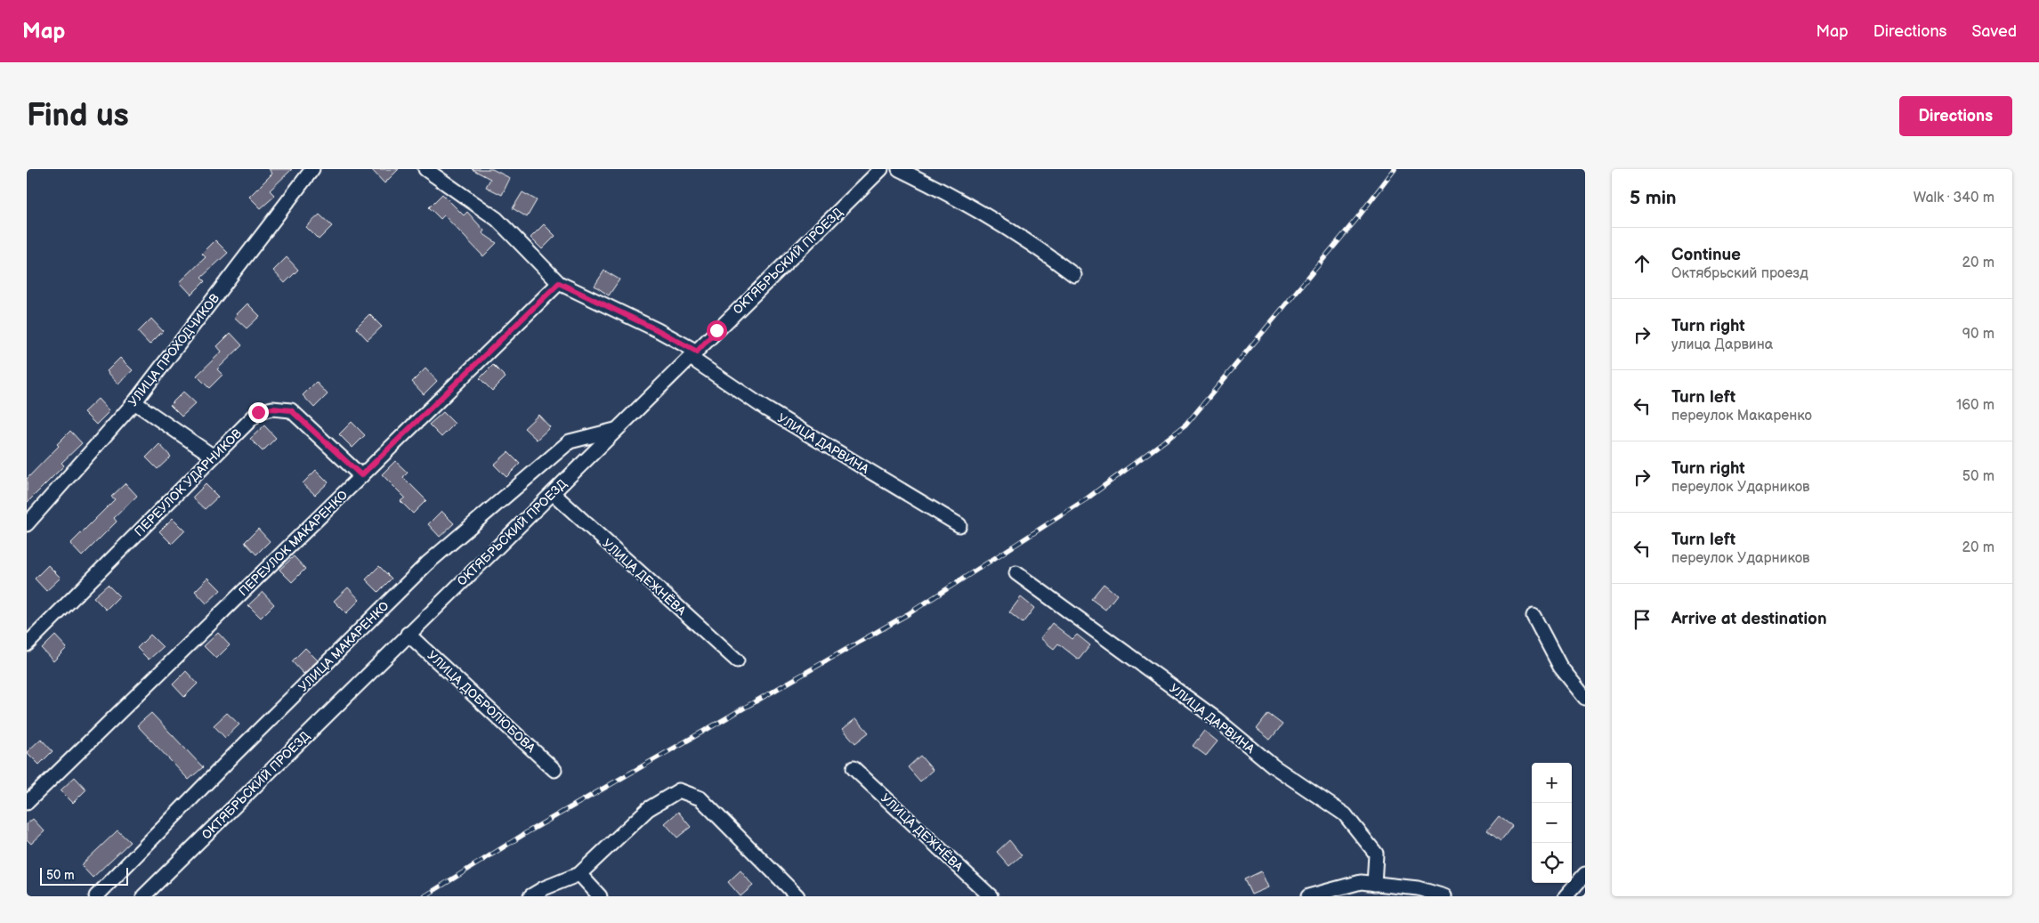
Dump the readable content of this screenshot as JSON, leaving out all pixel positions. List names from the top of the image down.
{
  "streets": {
    "street": [
      "ОКТЯБРЬСКИЙ ПРОЕЗД",
      "УЛИЦА ПРОХОДЧИКОВ",
      "УЛИЦА ДАРВИНА",
      "ПЕРЕУЛОК УДАРНИКОВ",
      "ПЕРЕУЛОК МАКАРЕНКО",
      "УЛИЦА ДЕЖНЁВА",
      "УЛИЦА МАКАРЕНКО",
      "УЛИЦА ДОБРОЛЮБОВА"
    ]
  },
  "crossings": [
    ["ОКТЯБРЬСКИЙ ПРОЕЗД", "УЛИЦА ДАРВИНА"],
    ["ОКТЯБРЬСКИЙ ПРОЕЗД", "УЛИЦА ДЕЖНЁВА"],
    ["ОКТЯБРЬСКИЙ ПРОЕЗД", "УЛИЦА МАКАРЕНКО"],
    ["ОКТЯБРЬСКИЙ ПРОЕЗД", "УЛИЦА ДОБРОЛЮБОВА"],
    ["УЛИЦА ДАРВИНА", "ПЕРЕУЛОК МАКАРЕНКО"],
    ["ПЕРЕУЛОК УДАРНИКОВ", "ПЕРЕУЛОК МАКАРЕНКО"]
  ],
  "scale_bar": "50 m",
  "page": {
    "header": "Map",
    "nav": ["Map", "Directions", "Saved"],
    "buttons": "Directions",
    "title": "Find us",
    "heading": ["5 min", "Walk · 340 m"],
    "list": [
      ["Continue", "Октябрьский проезд", "20 m"],
      ["Turn right", "улица Дарвина", "90 m"],
      ["Turn left", "переулок Макаренко", "160 m"],
      ["Turn right", "переулок Ударников", "50 m"],
      ["Turn left", "переулок Ударников", "20 m"],
      "Arrive at destination"
    ],
    "map_buttons": ["+", "−"],
    "scale": "50 m"
  }
}
